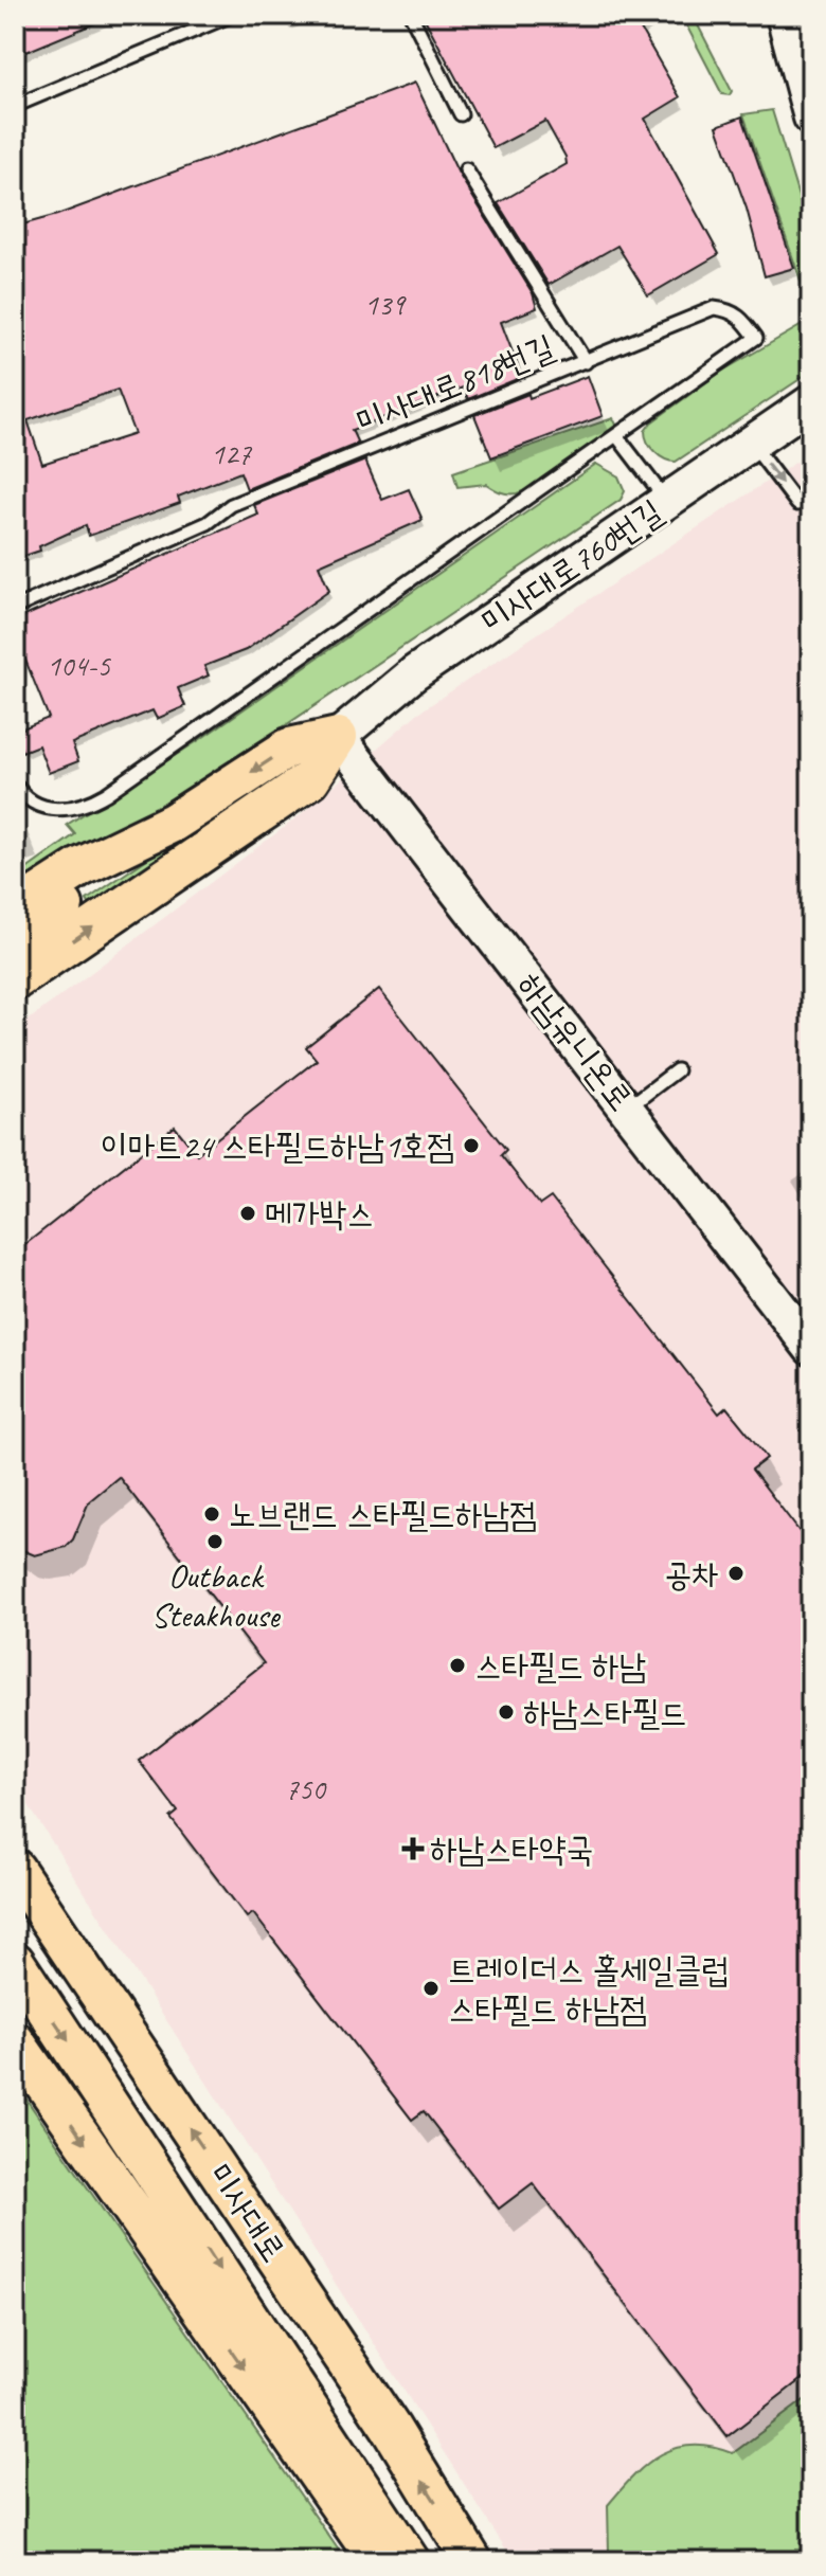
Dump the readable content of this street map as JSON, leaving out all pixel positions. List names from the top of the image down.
{
  "streets": {
    "main road": ["미사대로760번길", "하남유니온로", "미사대로"],
    "lane": ["미사대로818번길"]
  },
  "crossings": [
    ["미사대로760번길", "하남유니온로"]
  ],
  "places": {
    "other": [
      "이마트24 스타필드하남1호점",
      "메가박스",
      "노브랜드 스타필드하남점",
      "Outback Steakhouse",
      "공차",
      "스타필드 하남",
      "하남스타필드",
      "트레이더스 홀세일클럽 스타필드 하남점"
    ],
    "health": ["하남스타약국"]
  },
  "house_numbers": [
    "139",
    "127",
    "104-5",
    "750"
  ]
}
